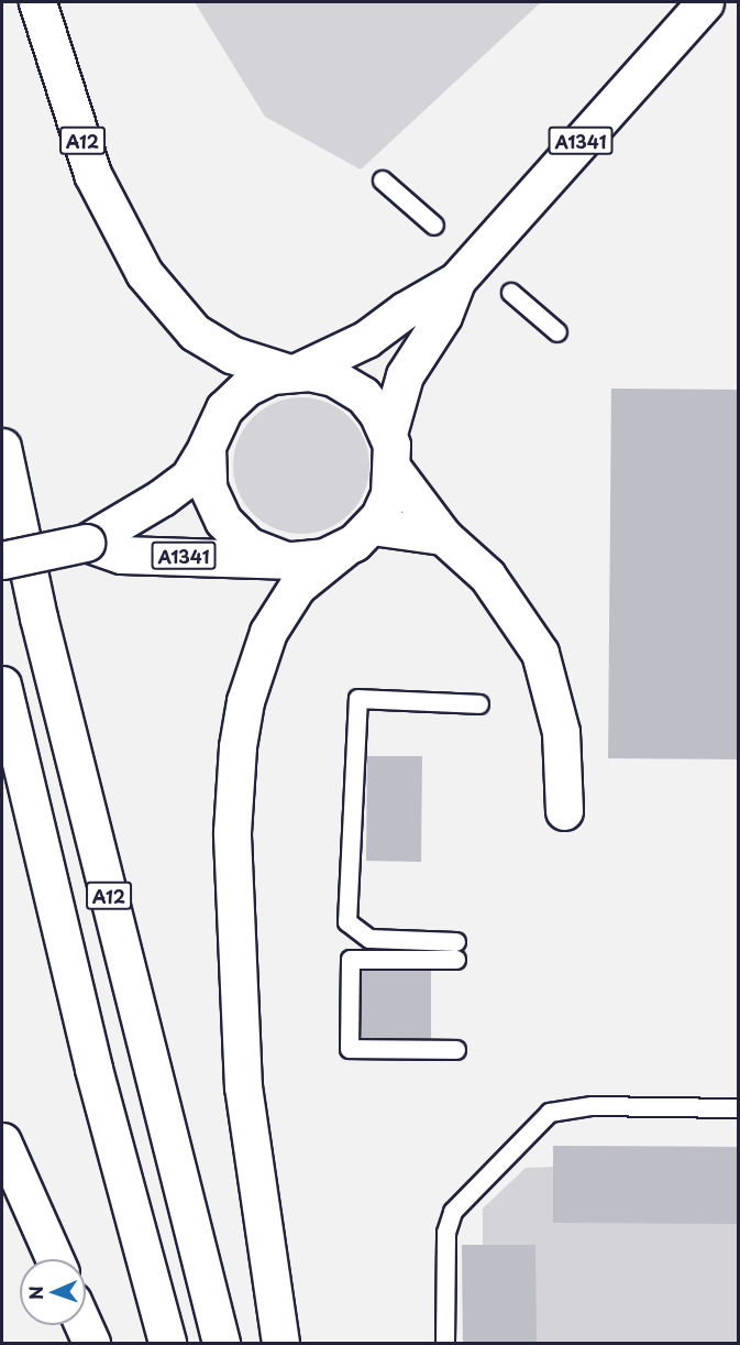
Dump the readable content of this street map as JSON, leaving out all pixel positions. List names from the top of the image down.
{
  "streets": {
    "main road": ["A12", "A1341"]
  },
  "crossings": [
    ["A12", "A1341"]
  ],
  "north": "left"
}
